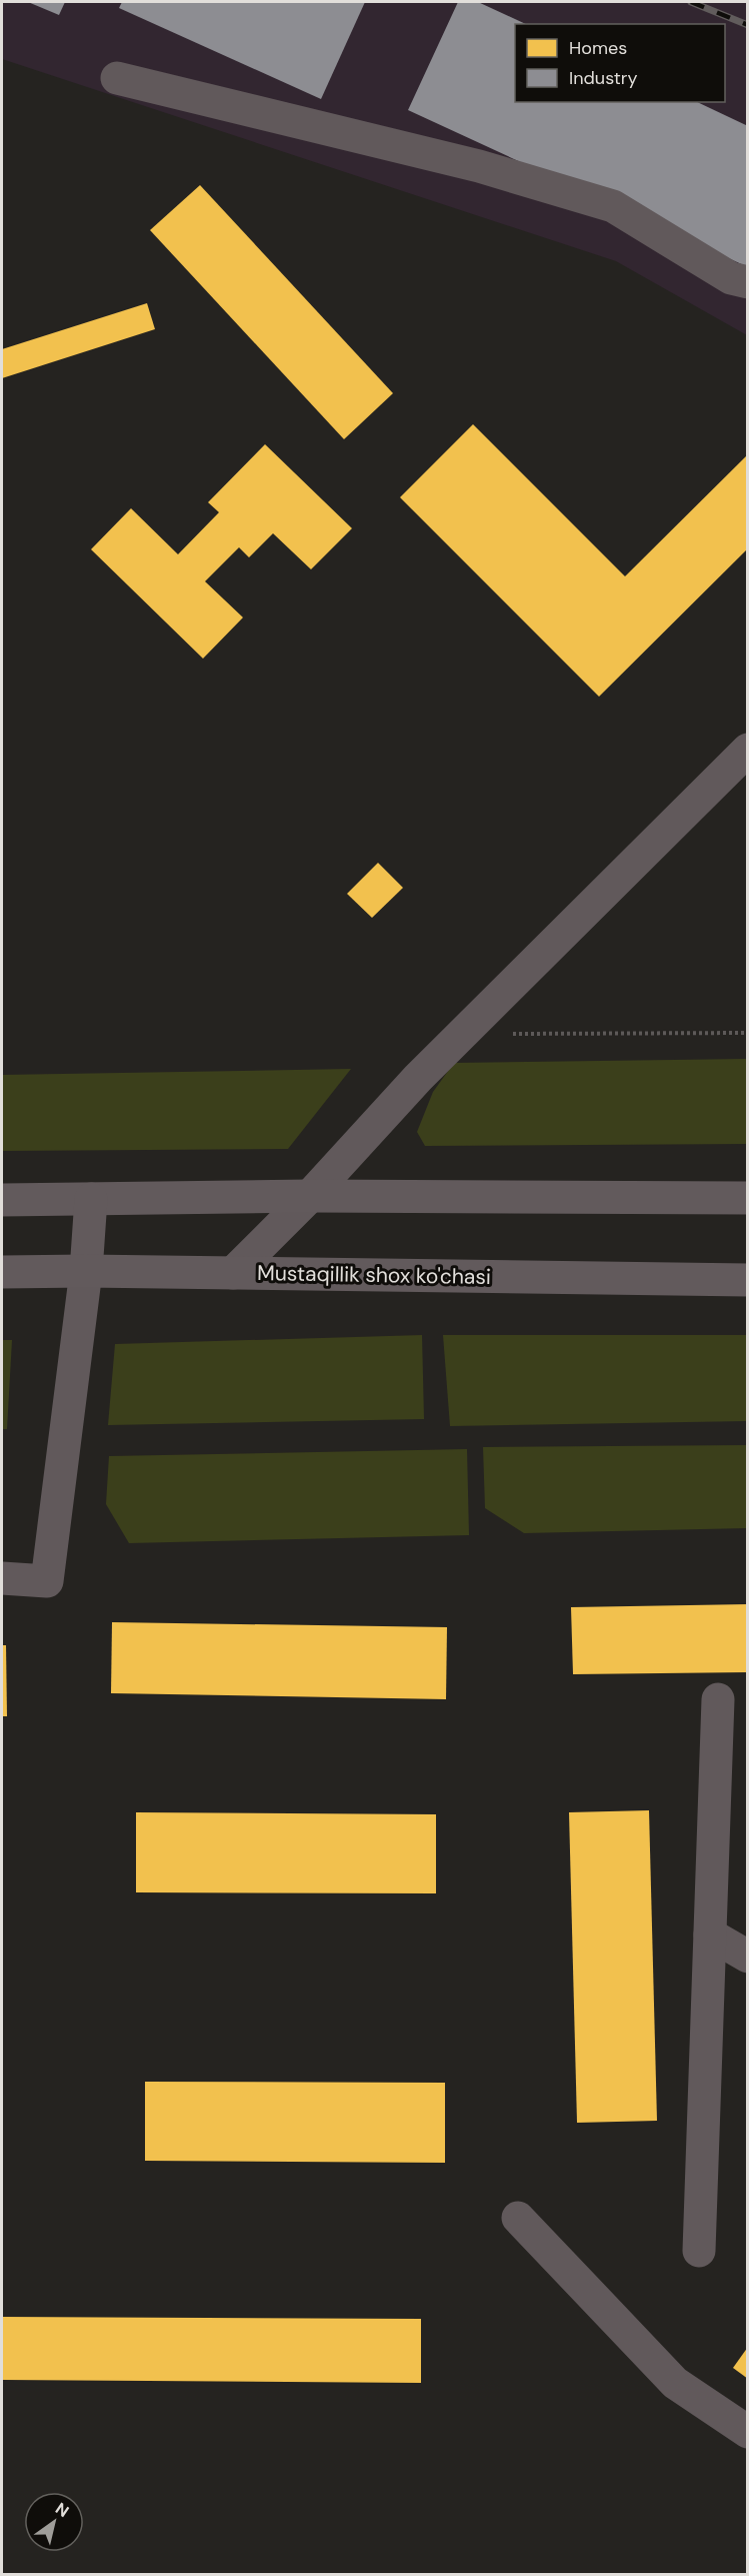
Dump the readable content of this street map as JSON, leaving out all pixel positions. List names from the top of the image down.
{
  "streets": {
    "main road": ["Mustaqillik shox ko'chasi"]
  },
  "legend": ["Homes", "Industry"],
  "north": "top right"
}
